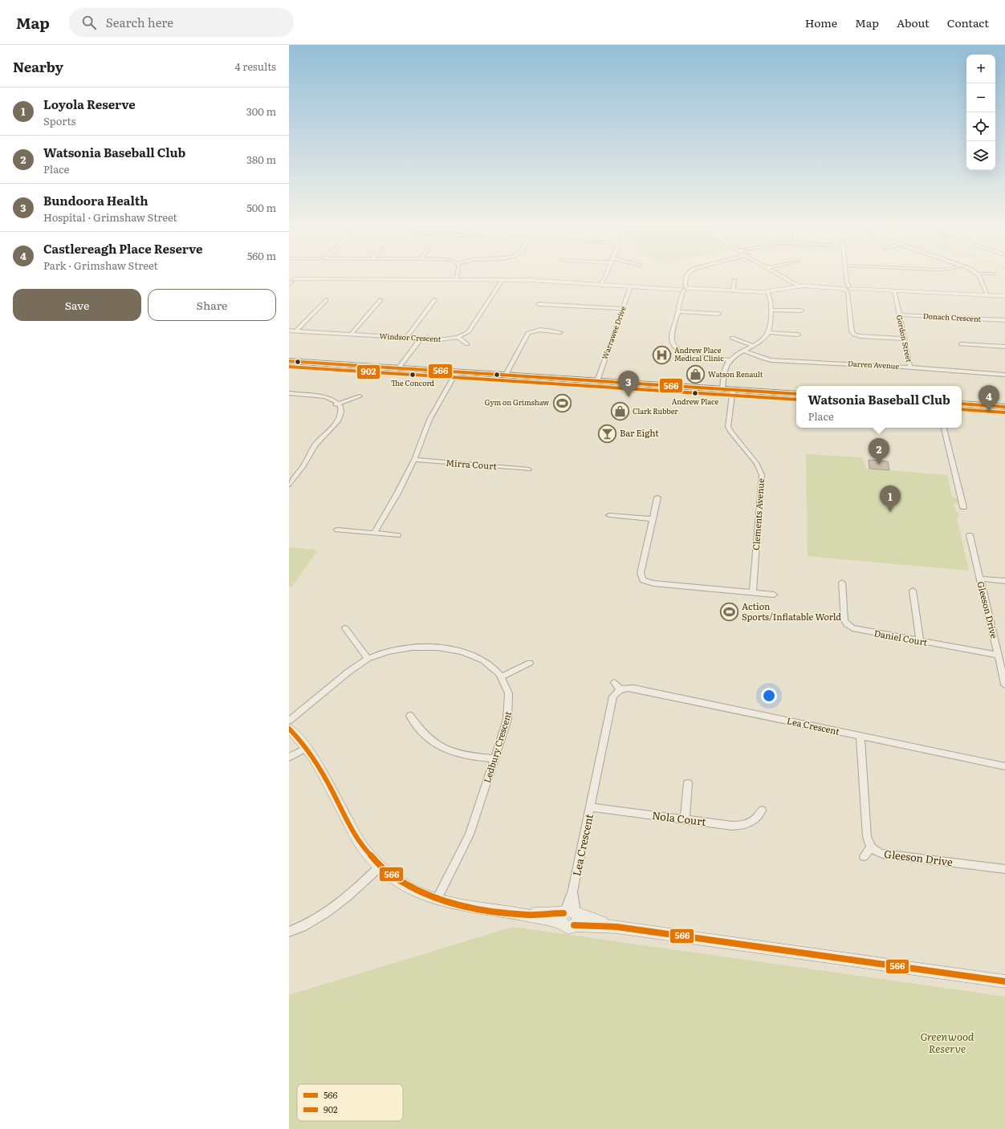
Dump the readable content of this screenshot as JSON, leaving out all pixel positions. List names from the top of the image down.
{
  "streets": {
    "street": [
      "Donach Crescent",
      "Warrawee Drive",
      "Windsor Crescent",
      "Gordon Street",
      "Darren Avenue",
      "Mirra Court",
      "Clements Avenue",
      "Gleeson Drive",
      "Daniel Court",
      "Lea Crescent",
      "Ledbury Crescent",
      "Nola Court"
    ]
  },
  "crossings": [
    ["Donach Crescent", "Gordon Street"],
    ["Gordon Street", "Darren Avenue"],
    ["Gleeson Drive", "Daniel Court"],
    ["Gleeson Drive", "Lea Crescent"],
    ["Lea Crescent", "Nola Court"]
  ],
  "parks": ["Greenwood Reserve"],
  "places": {
    "hospital": ["Andrew Place Medical Clinic"],
    "other": ["The Concord", "Andrew Place"],
    "shop": ["Watson Renault", "Clark Rubber"],
    "sports": ["Gym on Grimshaw", "Action Sports/Inflatable World"],
    "bar": ["Bar Eight"]
  },
  "lines": ["transit line 566", "transit line 902"],
  "legend": ["566", "902"],
  "page": {
    "header": "Map",
    "search": "Search here",
    "nav": [
      "Home",
      "Map",
      "About",
      "Contact"
    ],
    "heading": ["Nearby", "4 results"],
    "map_buttons": ["+", "−"],
    "list": [
      {
        "mark": "1",
        "name": "Loyola Reserve",
        "note": "Sports",
        "value": "300 m"
      },
      {
        "mark": "2",
        "name": "Watsonia Baseball Club",
        "note": "Place",
        "value": "380 m"
      },
      {
        "mark": "3",
        "name": "Bundoora Health",
        "note": "Hospital · Grimshaw Street",
        "value": "500 m"
      },
      {
        "mark": "4",
        "name": "Castlereagh Place Reserve",
        "note": "Park · Grimshaw Street",
        "value": "560 m"
      }
    ],
    "buttons": ["Save", "Share"],
    "pins": [
      "3",
      "4",
      "2",
      "1"
    ],
    "popup": ["Watsonia Baseball Club", "Place"]
  }
}
